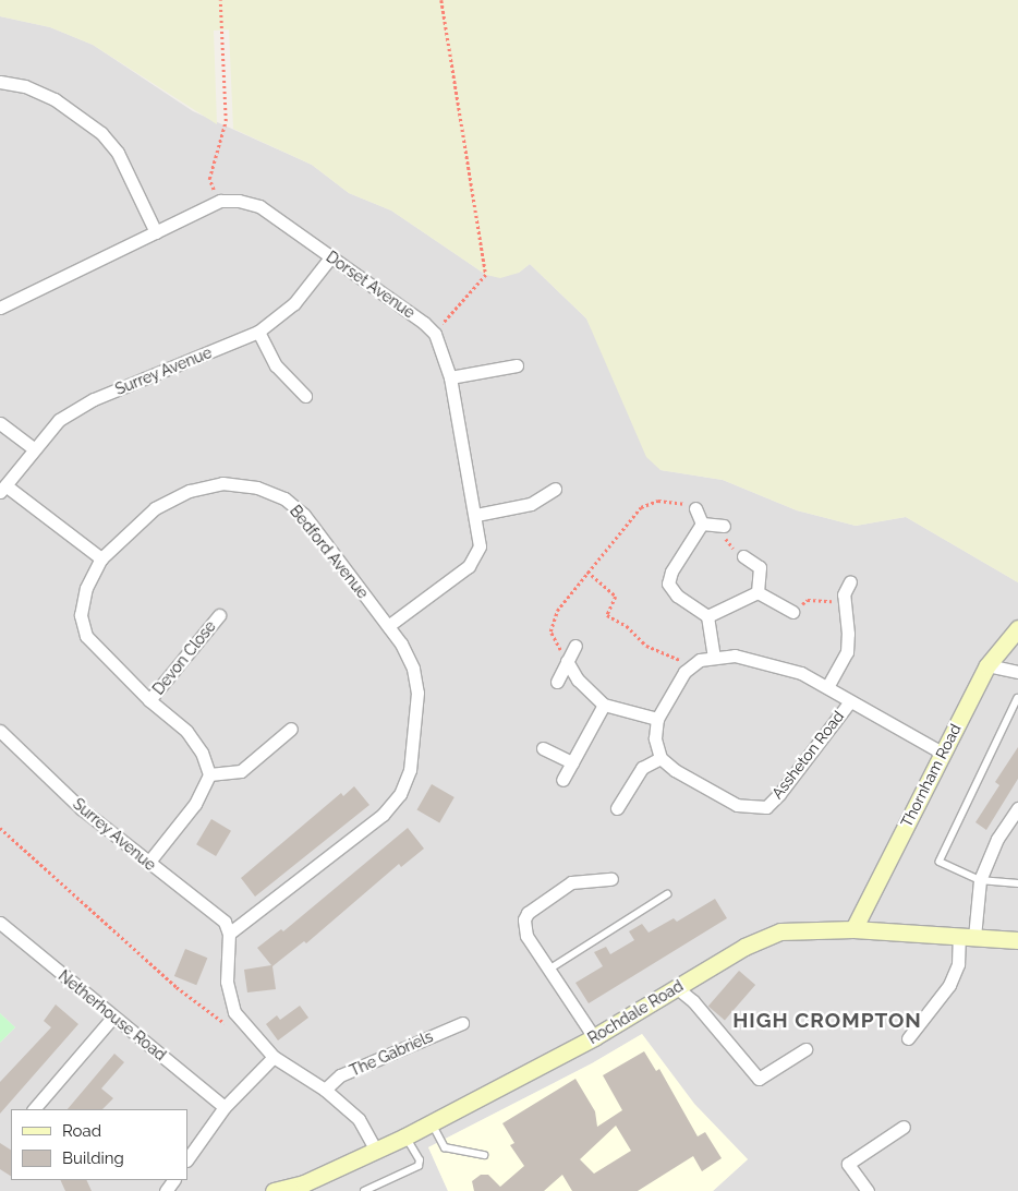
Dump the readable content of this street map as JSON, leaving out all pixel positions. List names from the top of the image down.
{
  "streets": {
    "main road": ["Thornham Road", "Rochdale Road"],
    "street": [
      "Dorset Avenue",
      "Surrey Avenue",
      "Bedford Avenue",
      "Devon Close",
      "Assheton Road",
      "Netherhouse Road",
      "The Gabriels"
    ]
  },
  "crossings": [
    ["Dorset Avenue", "Surrey Avenue"],
    ["Surrey Avenue", "Bedford Avenue"],
    ["Bedford Avenue", "Devon Close"],
    ["Assheton Road", "Thornham Road"],
    ["Thornham Road", "Rochdale Road"]
  ],
  "districts": ["HIGH CROMPTON"],
  "legend": ["Road", "Building"]
}
